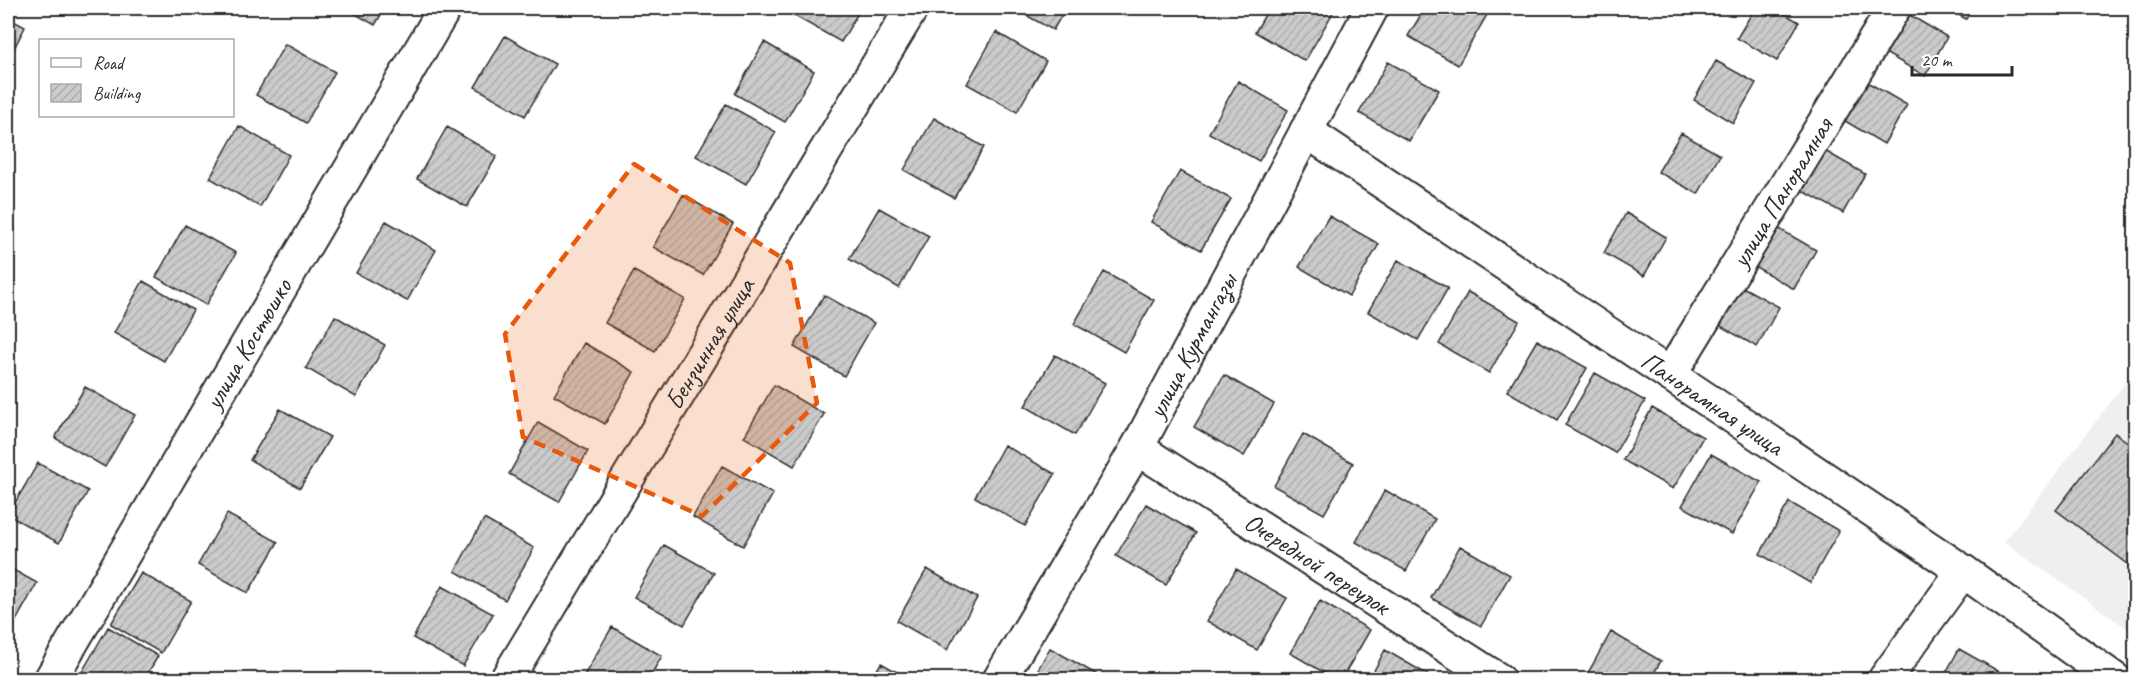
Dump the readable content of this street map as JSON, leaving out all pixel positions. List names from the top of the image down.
{
  "streets": {
    "street": [
      "улица Панорамная",
      "улица Костюшко",
      "Бензинная улица",
      "улица Курмангазы",
      "Панорамная улица",
      "Очередной переулок"
    ]
  },
  "crossings": [
    ["улица Панорамная", "Панорамная улица"],
    ["улица Курмангазы", "Панорамная улица"],
    ["улица Курмангазы", "Очередной переулок"]
  ],
  "legend": ["Road", "Building"],
  "scale_bar": "20 m"
}
